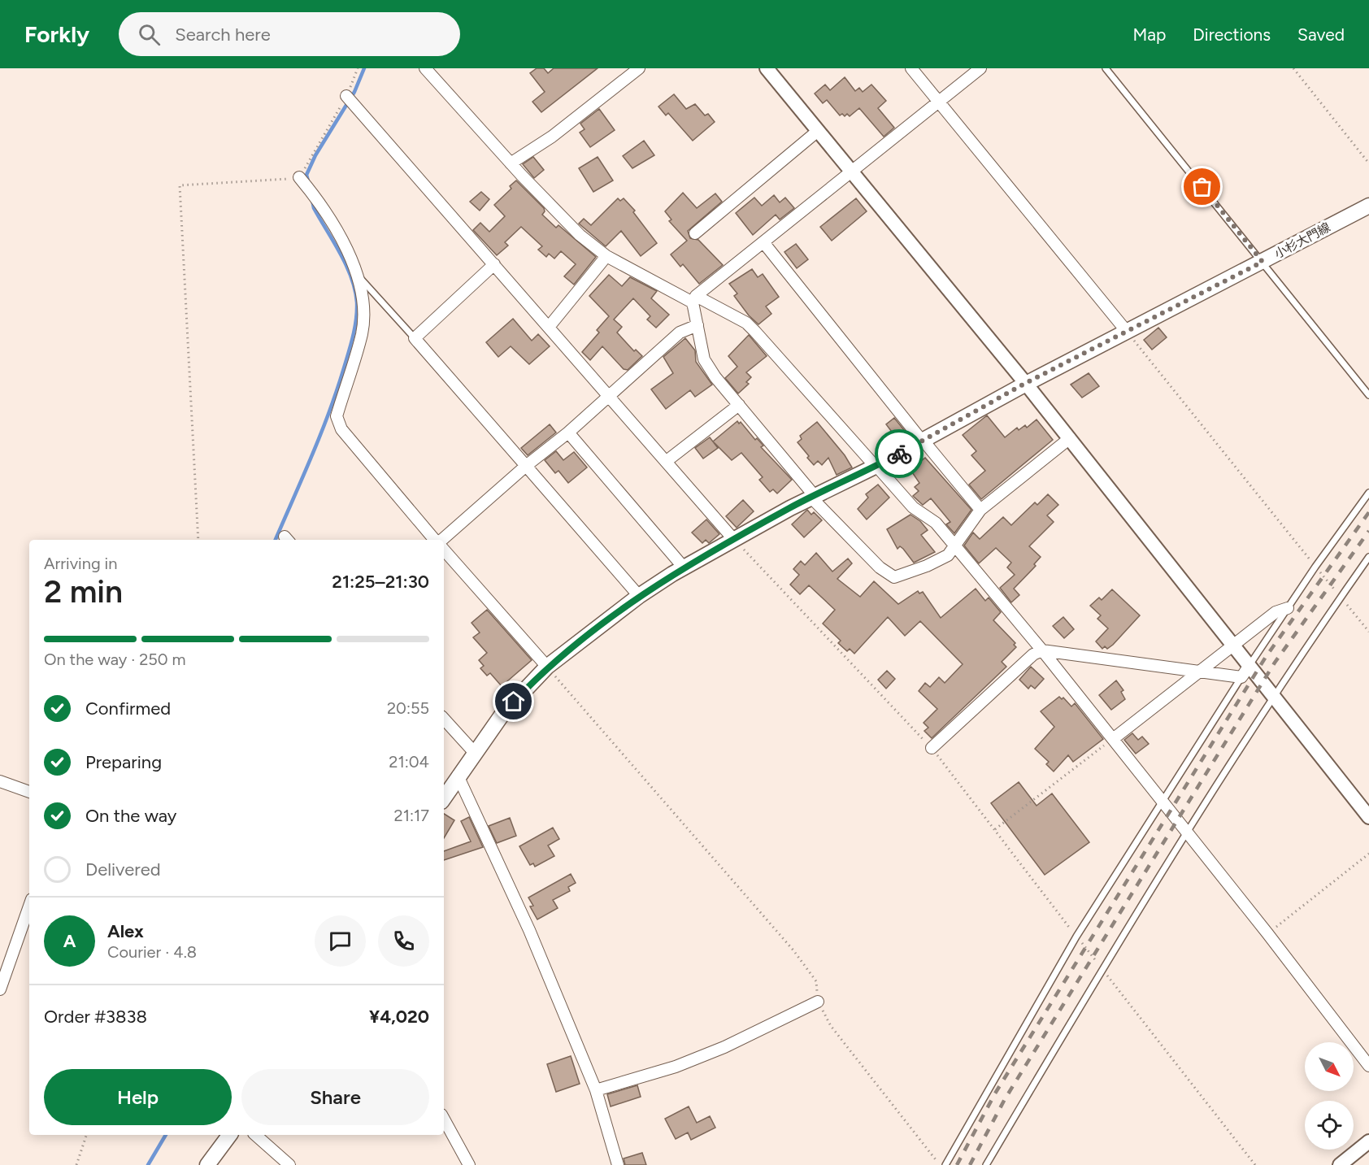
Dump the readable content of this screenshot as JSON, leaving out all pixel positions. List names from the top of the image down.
{
  "streets": {
    "main road": ["小杉大門線"]
  },
  "north": "bottom right",
  "page": {
    "header": "Forkly",
    "search": "Search here",
    "nav": ["Map", "Directions", "Saved"],
    "heading": ["2 min", "Arriving in", "21:25–21:30"],
    "panel": [
      "Alex",
      "Courier · 4.8",
      "Order #3838",
      "¥4,020"
    ],
    "bar": "On the way · 250 m",
    "list": [
      ["Confirmed", "20:55"],
      ["Preparing", "21:04"],
      ["On the way", "21:17"],
      "Delivered"
    ],
    "round": "A",
    "buttons": ["Help", "Share"]
  }
}
